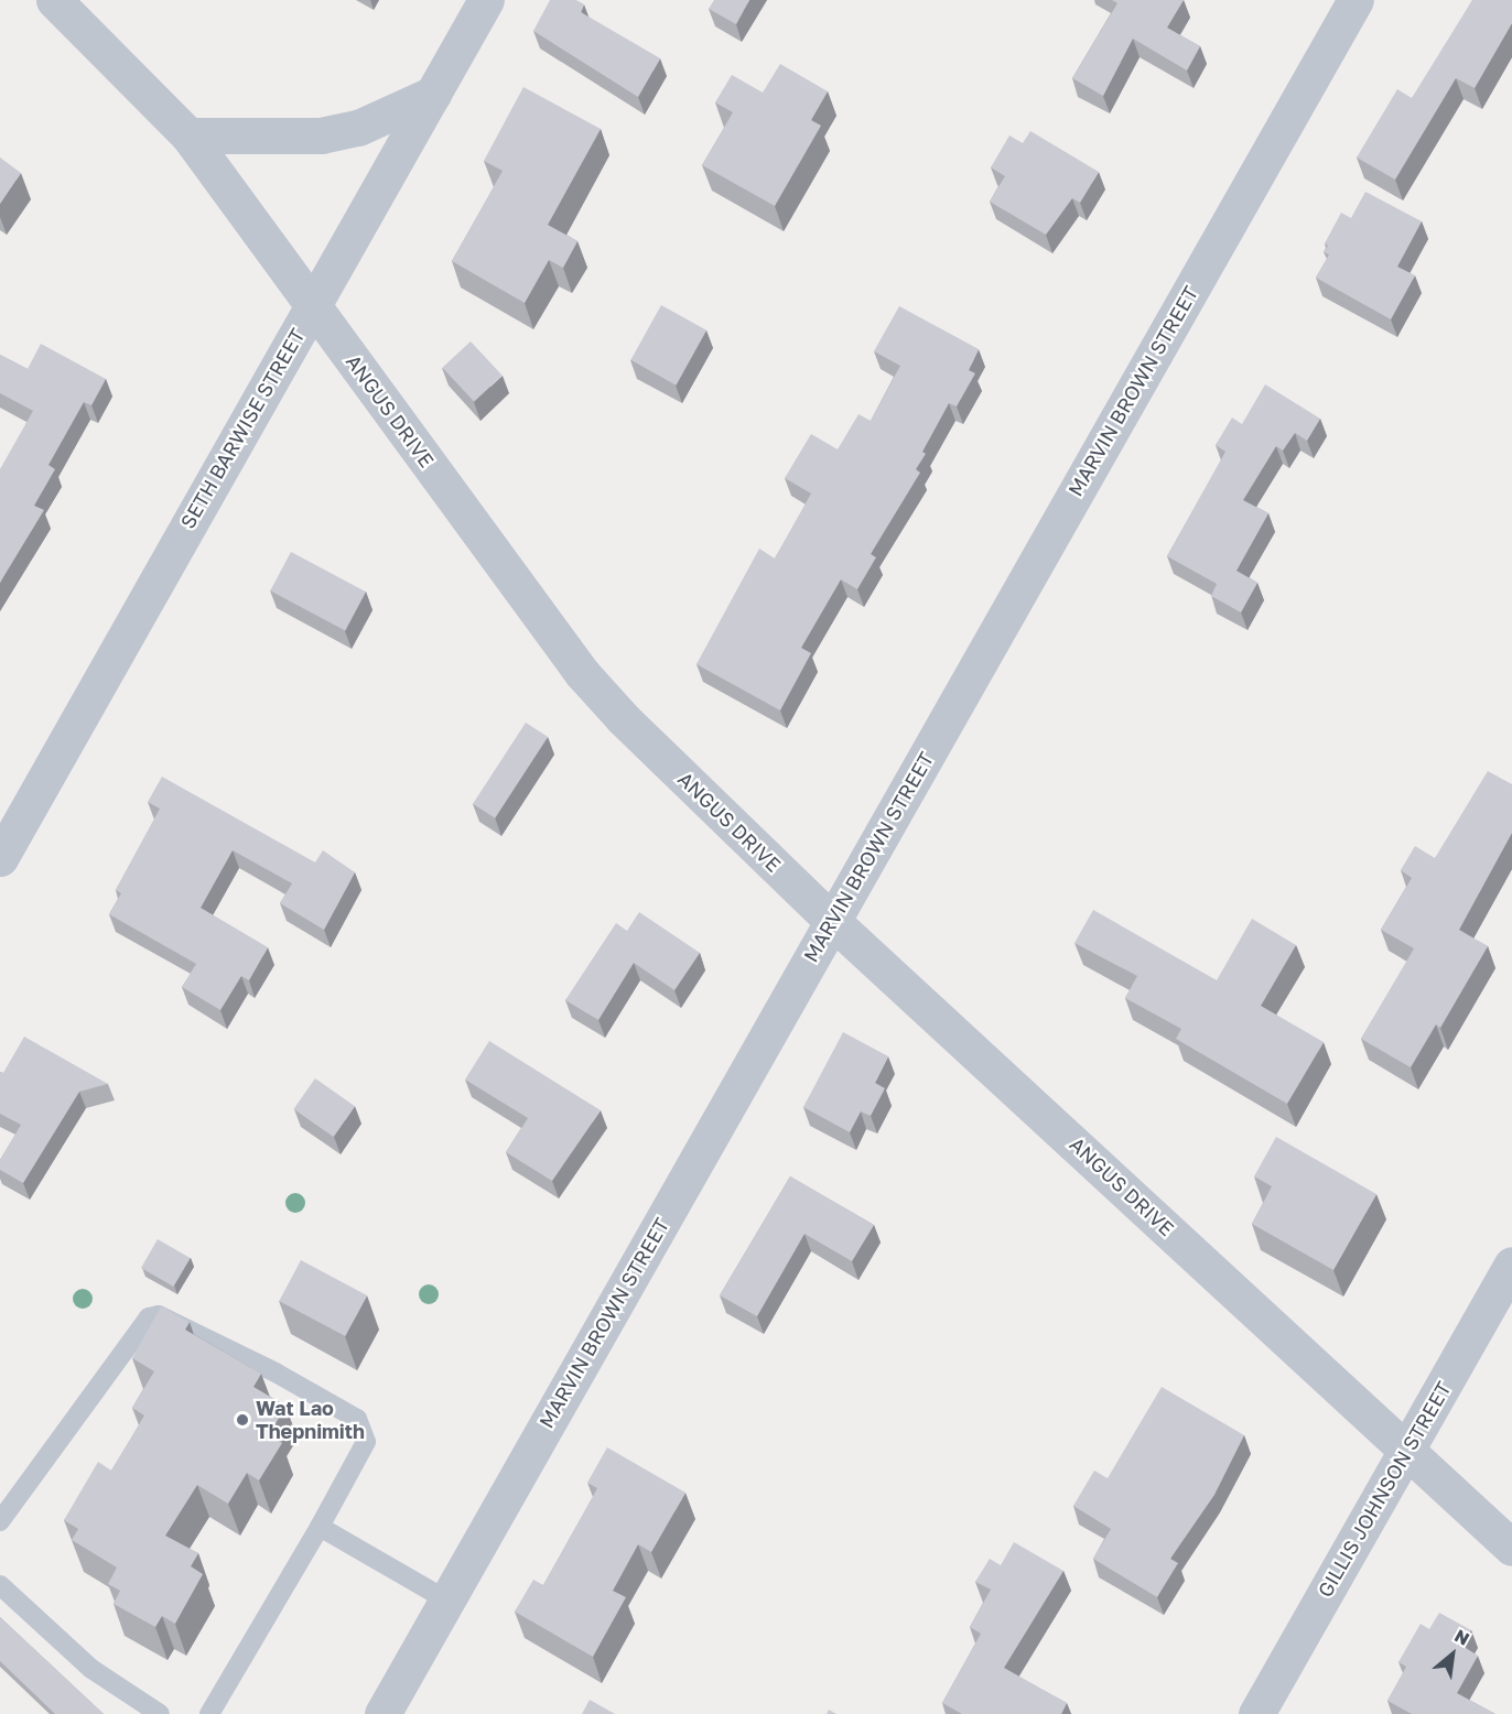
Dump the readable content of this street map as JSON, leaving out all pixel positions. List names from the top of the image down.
{
  "streets": {
    "street": [
      "MARVIN BROWN STREET",
      "ANGUS DRIVE",
      "SETH BARWISE STREET",
      "GILLIS JOHNSON STREET"
    ]
  },
  "crossings": [
    ["MARVIN BROWN STREET", "ANGUS DRIVE"],
    ["ANGUS DRIVE", "SETH BARWISE STREET"],
    ["ANGUS DRIVE", "GILLIS JOHNSON STREET"]
  ],
  "places": ["Wat Lao Thepnimith"],
  "north": "top right"
}
